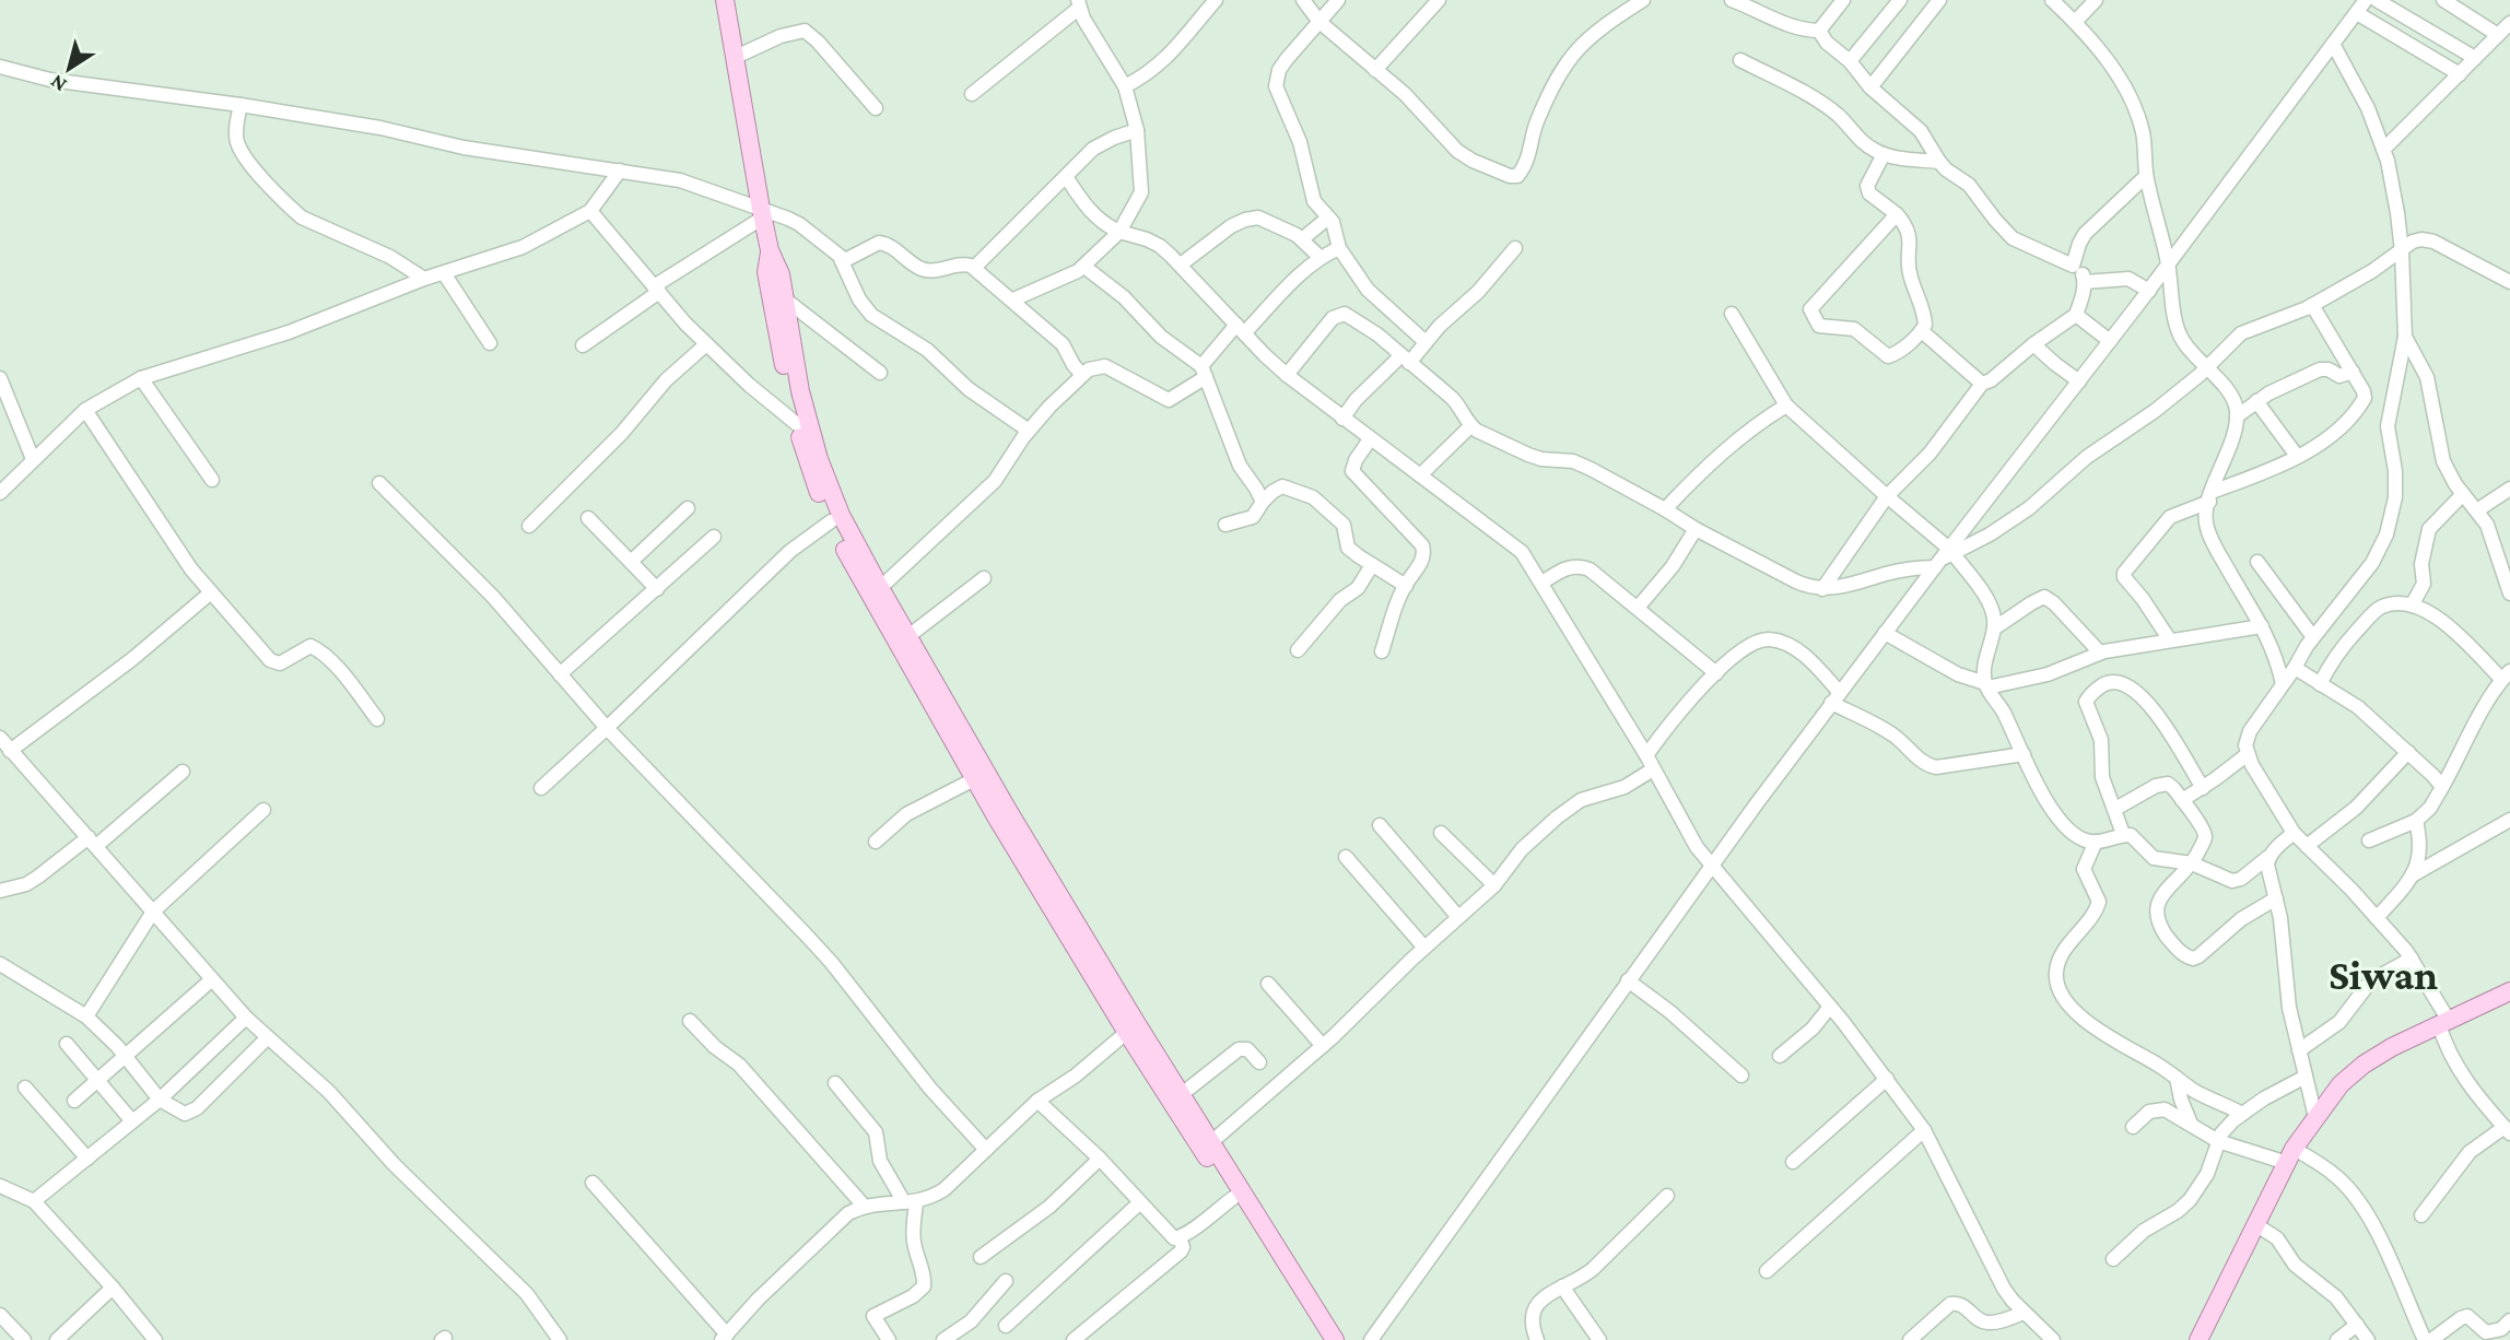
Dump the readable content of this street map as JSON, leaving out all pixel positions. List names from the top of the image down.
{
  "districts": ["Siwan"],
  "north": "bottom left"
}
